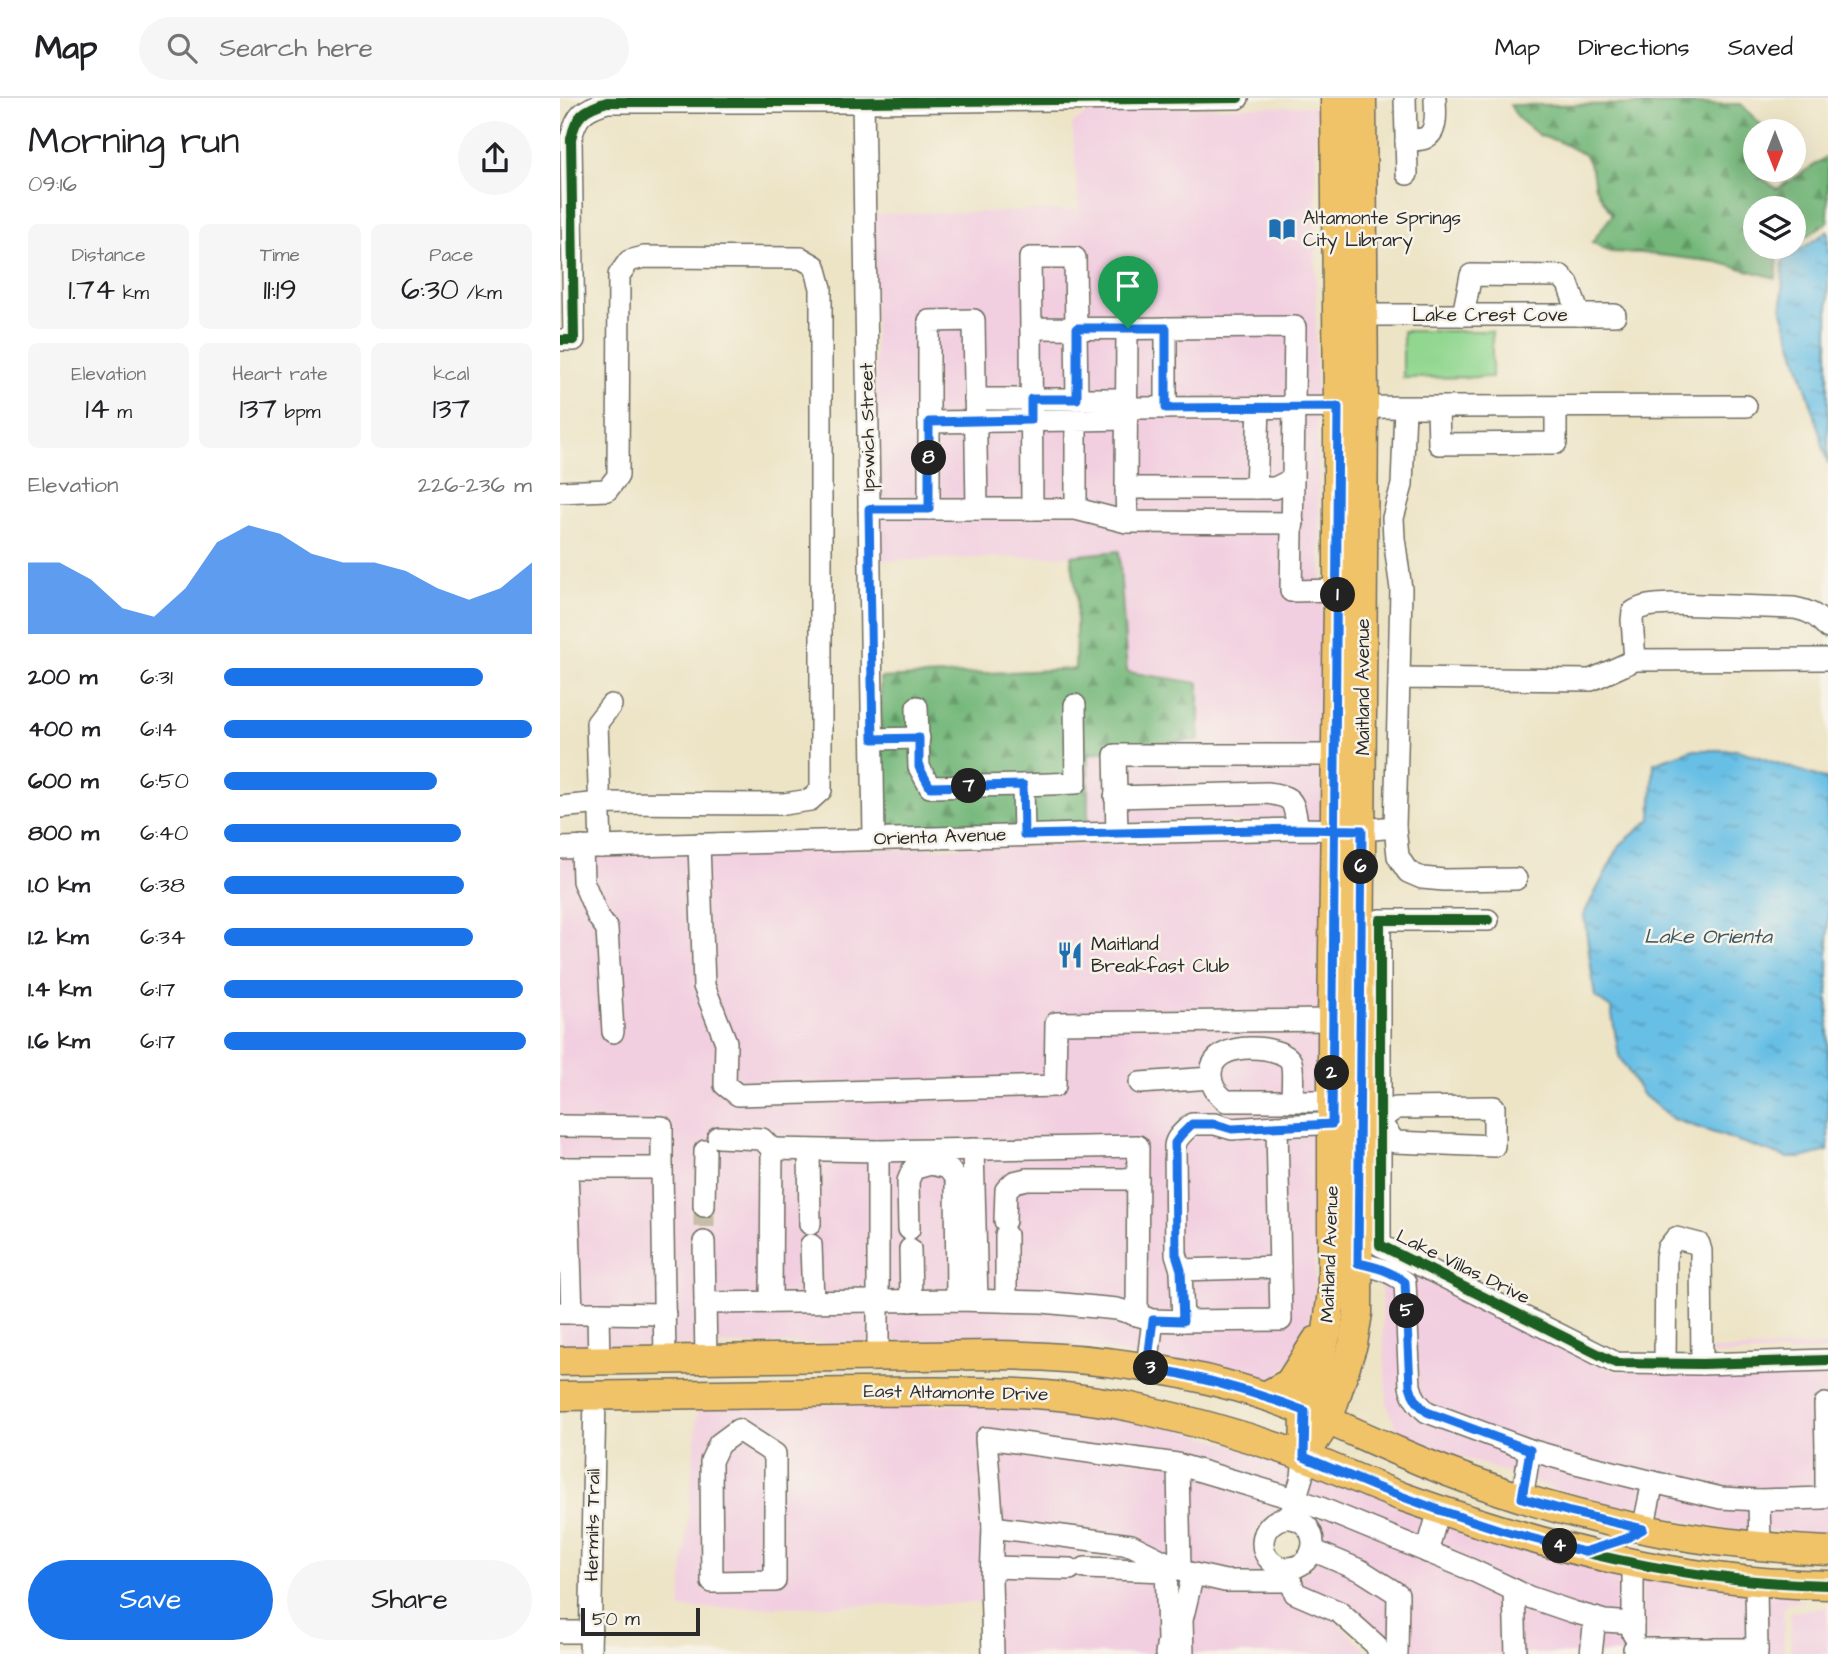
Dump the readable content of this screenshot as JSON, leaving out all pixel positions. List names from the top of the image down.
{
  "streets": {
    "main road": ["Maitland Avenue", "East Altamonte Drive"],
    "street": [
      "Lake Crest Cove",
      "Ipswich Street",
      "Orienta Avenue",
      "Lake Villas Drive",
      "Hermits Trail"
    ]
  },
  "crossings": [
    ["Lake Crest Cove", "Maitland Avenue"],
    ["Ipswich Street", "Orienta Avenue"],
    ["Maitland Avenue", "Orienta Avenue"],
    ["Maitland Avenue", "Lake Villas Drive"],
    ["Maitland Avenue", "East Altamonte Drive"],
    ["East Altamonte Drive", "Hermits Trail"]
  ],
  "water": ["Lake Orienta"],
  "places": {
    "library": ["Altamonte Springs City Library"],
    "restaurant": ["Maitland Breakfast Club"]
  },
  "scale_bar": "50 m",
  "north": "bottom",
  "page": {
    "header": "Map",
    "search": "Search here",
    "nav": ["Map", "Directions", "Saved"],
    "heading": ["Morning run", "09:16"],
    "stats": [
      ["Distance", "1.74 km"],
      ["Time", "11:19"],
      ["Pace", "6:30 /km"],
      ["Elevation", "14 m"],
      ["Heart rate", "137 bpm"],
      ["kcal", "137"]
    ],
    "pins": [
      "8",
      "1",
      "7",
      "6",
      "2",
      "5",
      "3",
      "4"
    ],
    "chart": ["Elevation", "226–236 m"],
    "list": [
      {
        "name": "200 m",
        "note": "6:31"
      },
      {
        "name": "400 m",
        "note": "6:14"
      },
      {
        "name": "600 m",
        "note": "6:50"
      },
      {
        "name": "800 m",
        "note": "6:40"
      },
      {
        "name": "1.0 km",
        "note": "6:38"
      },
      {
        "name": "1.2 km",
        "note": "6:34"
      },
      {
        "name": "1.4 km",
        "note": "6:17"
      },
      {
        "name": "1.6 km",
        "note": "6:17"
      }
    ],
    "buttons": ["Save", "Share"],
    "scale": "50 m"
  }
}
